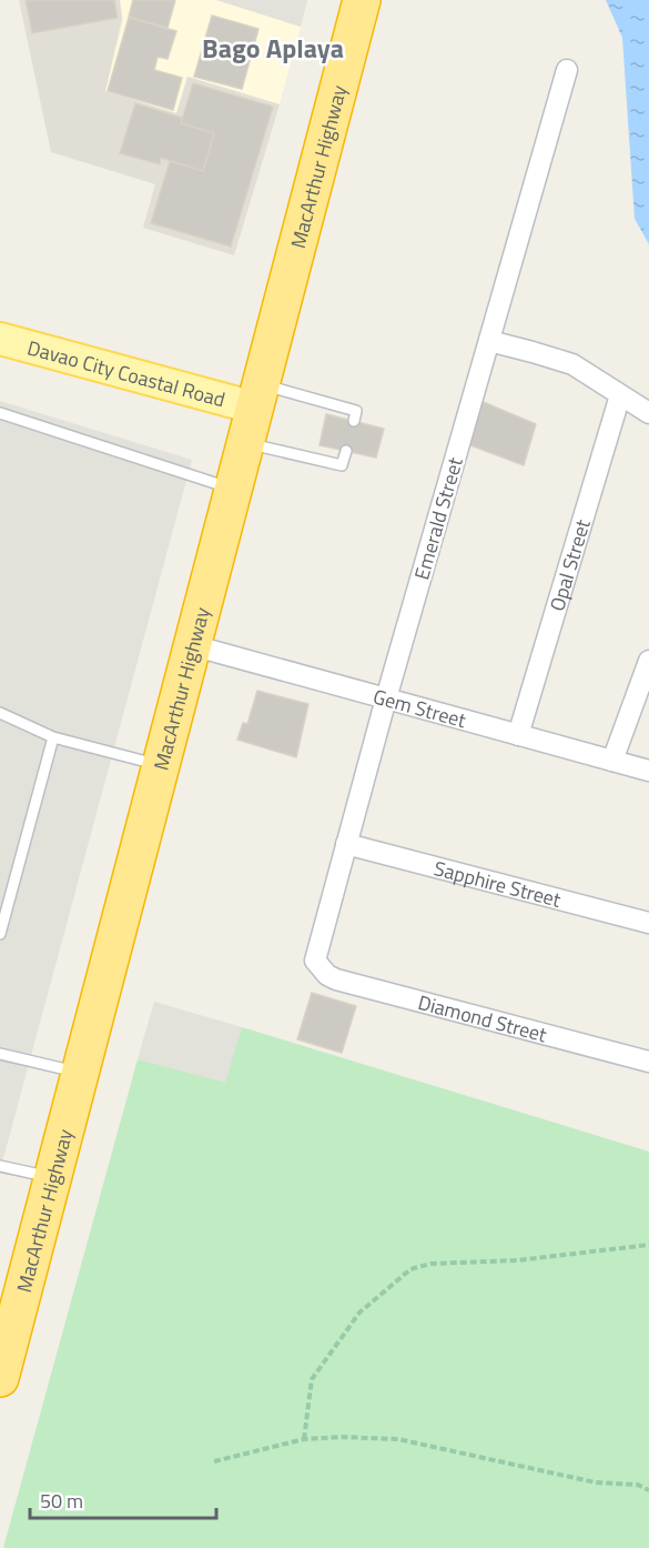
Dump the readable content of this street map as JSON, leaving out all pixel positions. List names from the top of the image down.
{
  "streets": {
    "highway": ["MacArthur Highway"],
    "main road": ["Davao City Coastal Road"],
    "street": [
      "Emerald Street",
      "Opal Street",
      "Gem Street",
      "Sapphire Street",
      "Diamond Street"
    ]
  },
  "crossings": [
    ["MacArthur Highway", "Davao City Coastal Road"],
    ["MacArthur Highway", "Gem Street"],
    ["Emerald Street", "Gem Street"],
    ["Emerald Street", "Sapphire Street"],
    ["Emerald Street", "Diamond Street"],
    ["Opal Street", "Gem Street"]
  ],
  "districts": ["Bago Aplaya"],
  "scale_bar": "50 m"
}
